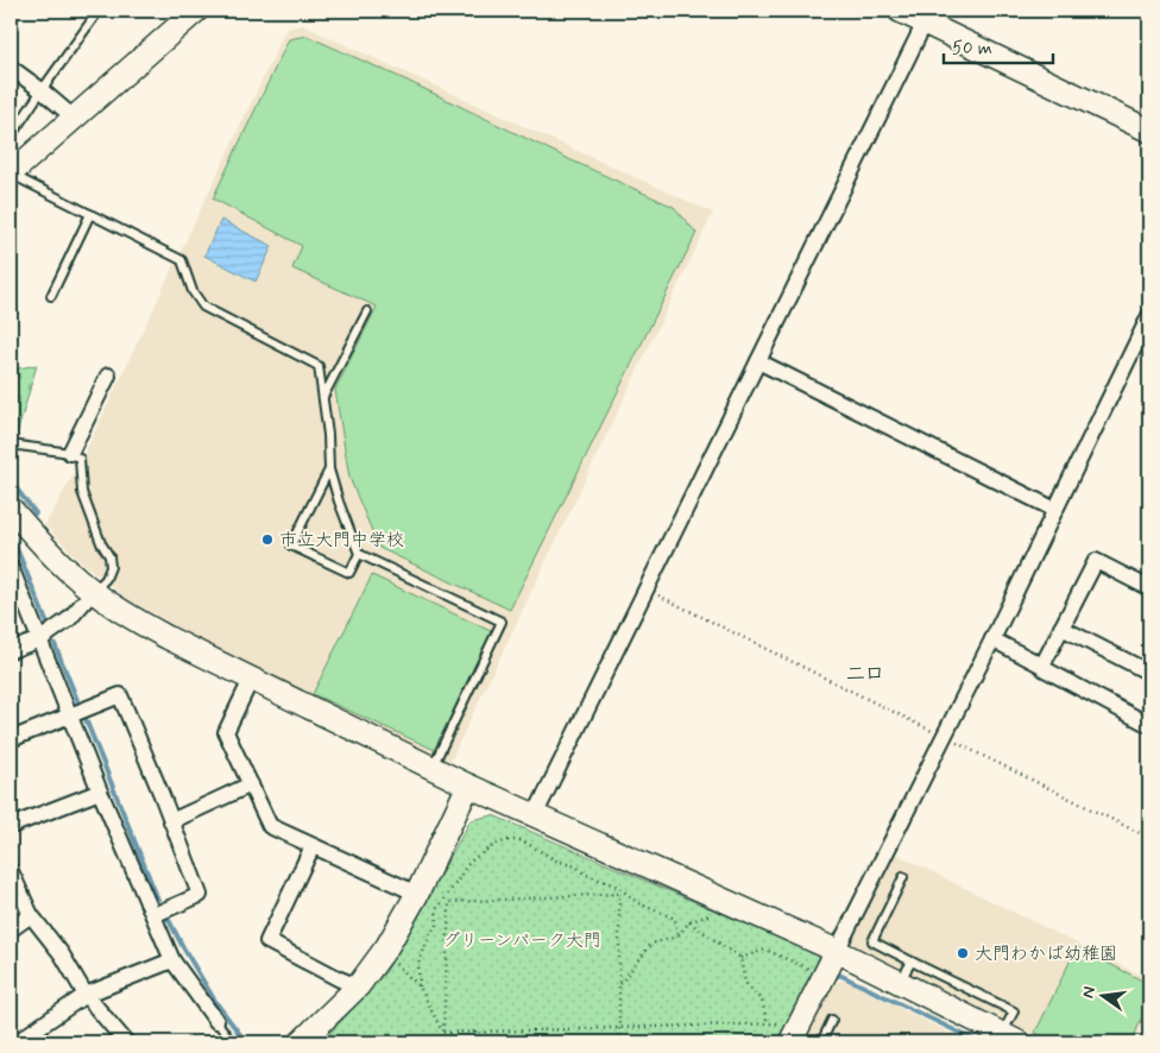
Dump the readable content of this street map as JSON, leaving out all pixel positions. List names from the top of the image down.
{
  "districts": ["二口"],
  "parks": ["グリーンパーク大門"],
  "places": ["市立大門中学校", "大門わかば幼稚園"],
  "scale_bar": "50 m",
  "north": "left"
}
